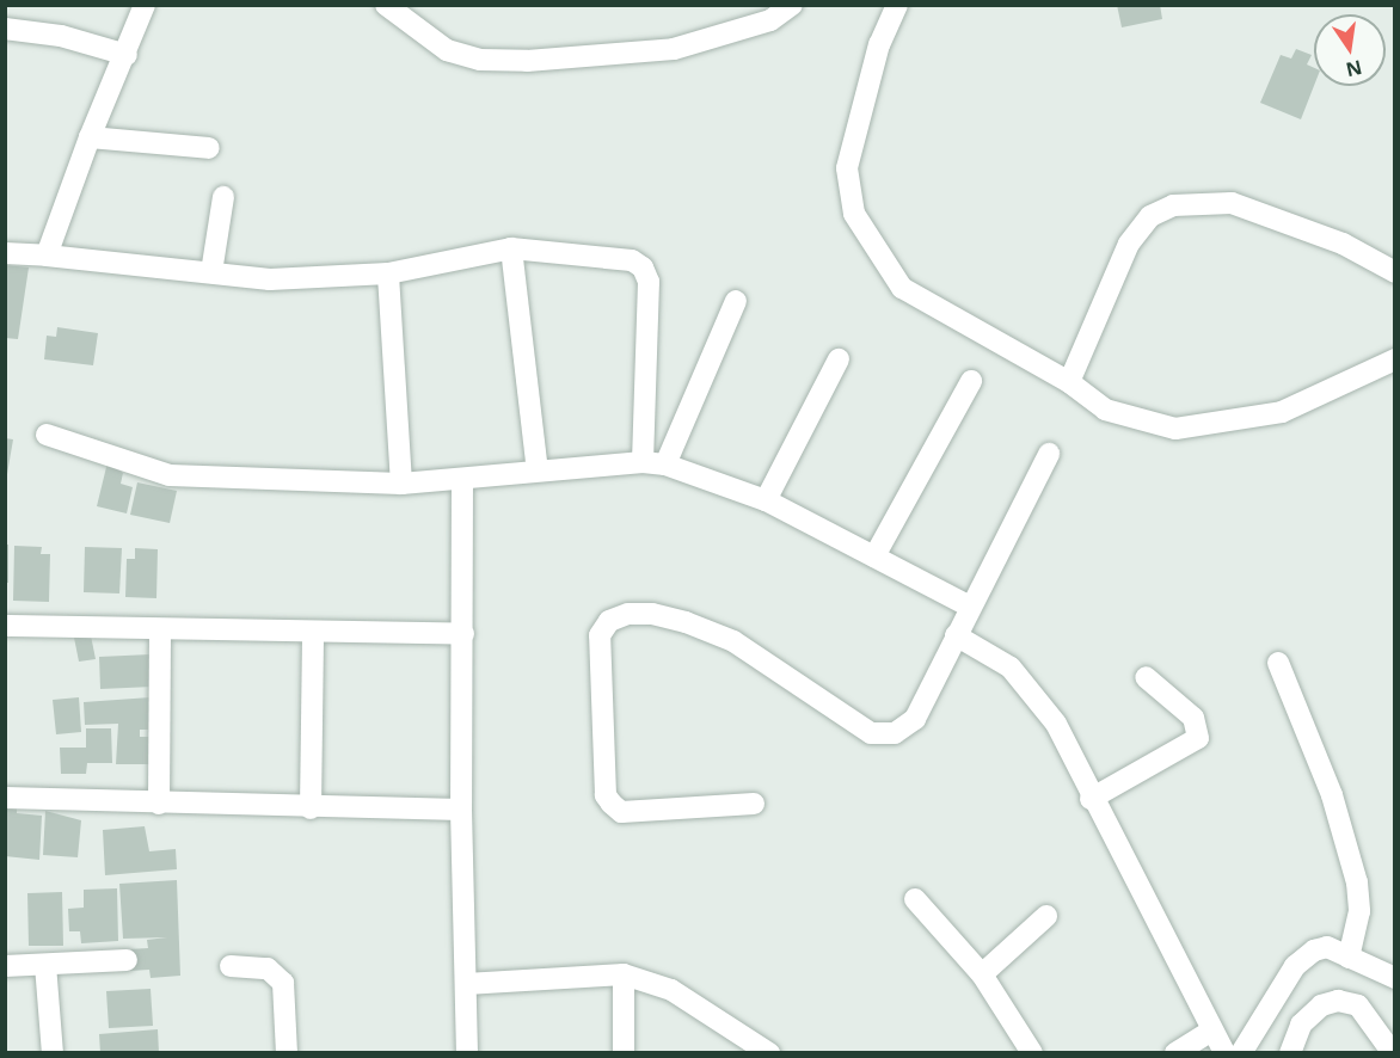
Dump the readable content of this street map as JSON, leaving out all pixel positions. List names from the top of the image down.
{
  "north": "bottom"
}
